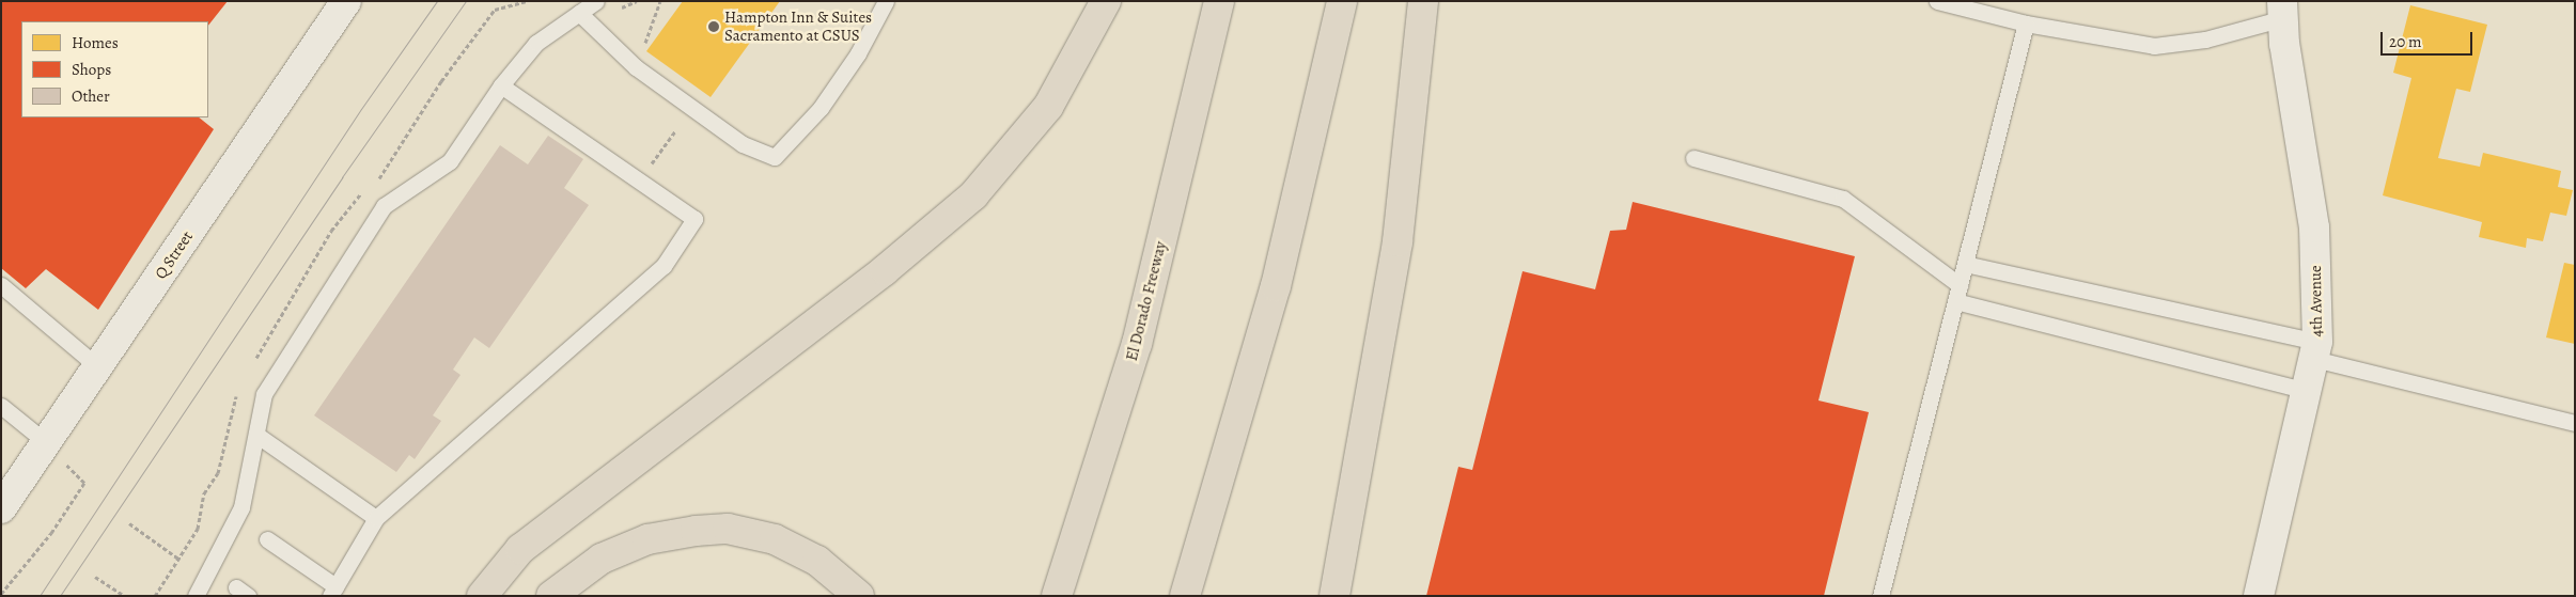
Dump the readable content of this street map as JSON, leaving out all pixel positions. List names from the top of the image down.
{
  "streets": {
    "highway": ["El Dorado Freeway"],
    "street": ["Q Street", "4th Avenue"]
  },
  "places": ["Hampton Inn & Suites Sacramento at CSUS"],
  "legend": ["Homes", "Shops", "Other"],
  "scale_bar": "20 m"
}
